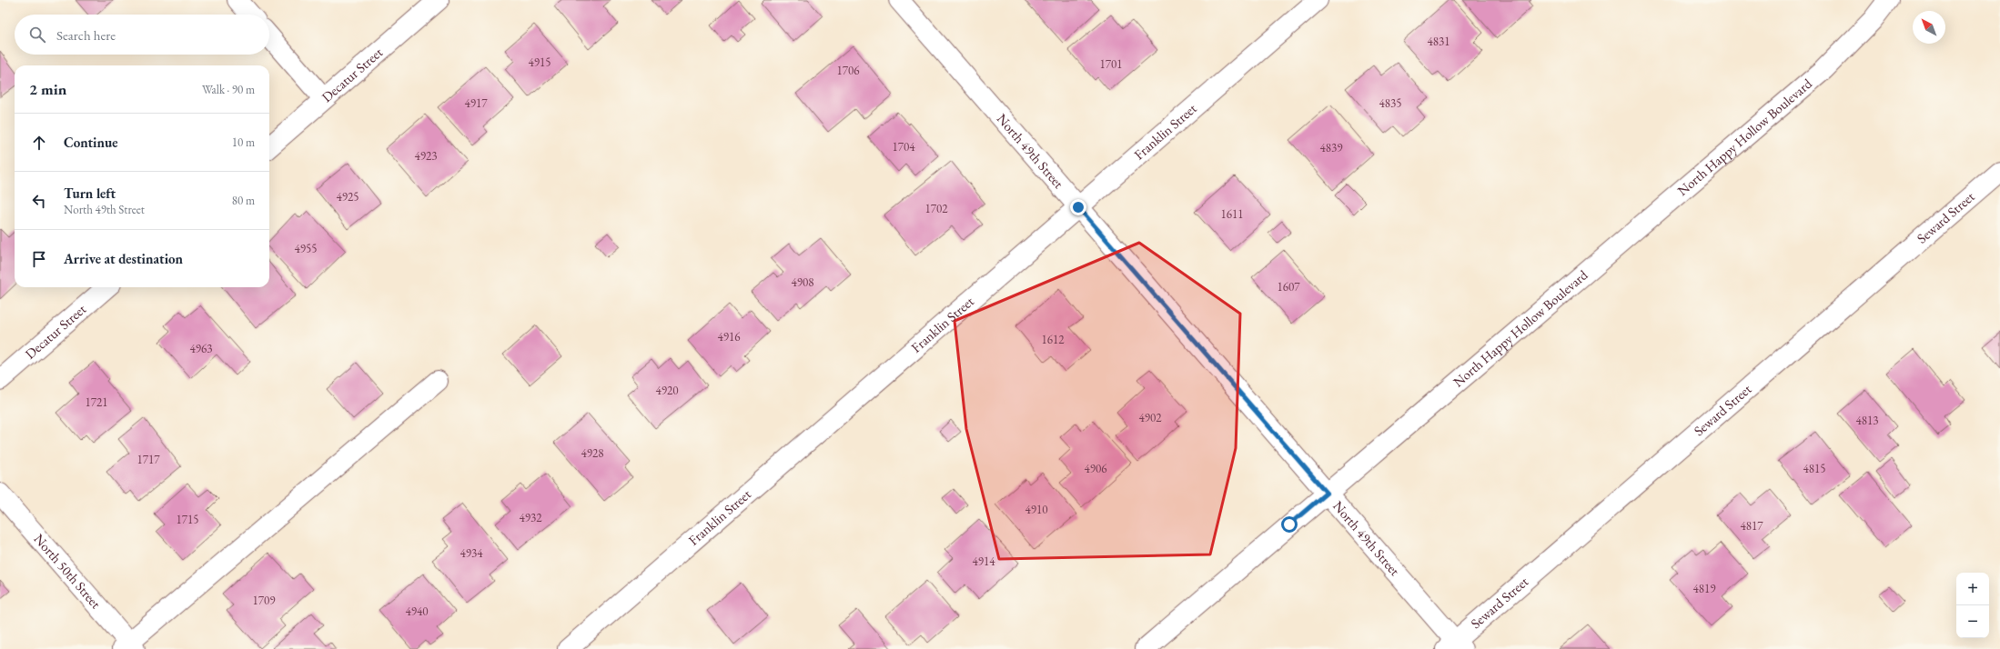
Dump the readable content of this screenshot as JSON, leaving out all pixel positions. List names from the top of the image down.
{
  "streets": {
    "street": [
      "Decatur Street",
      "Franklin Street",
      "North Happy Hollow Boulevard",
      "North 49th Street",
      "Seward Street",
      "North 50th Street"
    ]
  },
  "crossings": [
    ["Franklin Street", "North 49th Street"],
    ["North Happy Hollow Boulevard", "North 49th Street"],
    ["North 49th Street", "Seward Street"]
  ],
  "house_numbers": [
    "4831",
    "4915",
    "1701",
    "1706",
    "4917",
    "4835",
    "1704",
    "4839",
    "4923",
    "4925",
    "1702",
    "1611",
    "4955",
    "4908",
    "1607",
    "4916",
    "1612",
    "4963",
    "4920",
    "1721",
    "4902",
    "4813",
    "4928",
    "1717",
    "4906",
    "4815",
    "4910",
    "4932",
    "1715",
    "4817",
    "4934",
    "4914",
    "4819",
    "1709",
    "4940"
  ],
  "north": "top left",
  "page": {
    "search": "Search here",
    "heading": ["2 min", "Walk · 90 m"],
    "list": [
      ["Continue", "10 m"],
      ["Turn left", "North 49th Street", "80 m"],
      "Arrive at destination"
    ],
    "map_buttons": ["+", "−"]
  }
}
